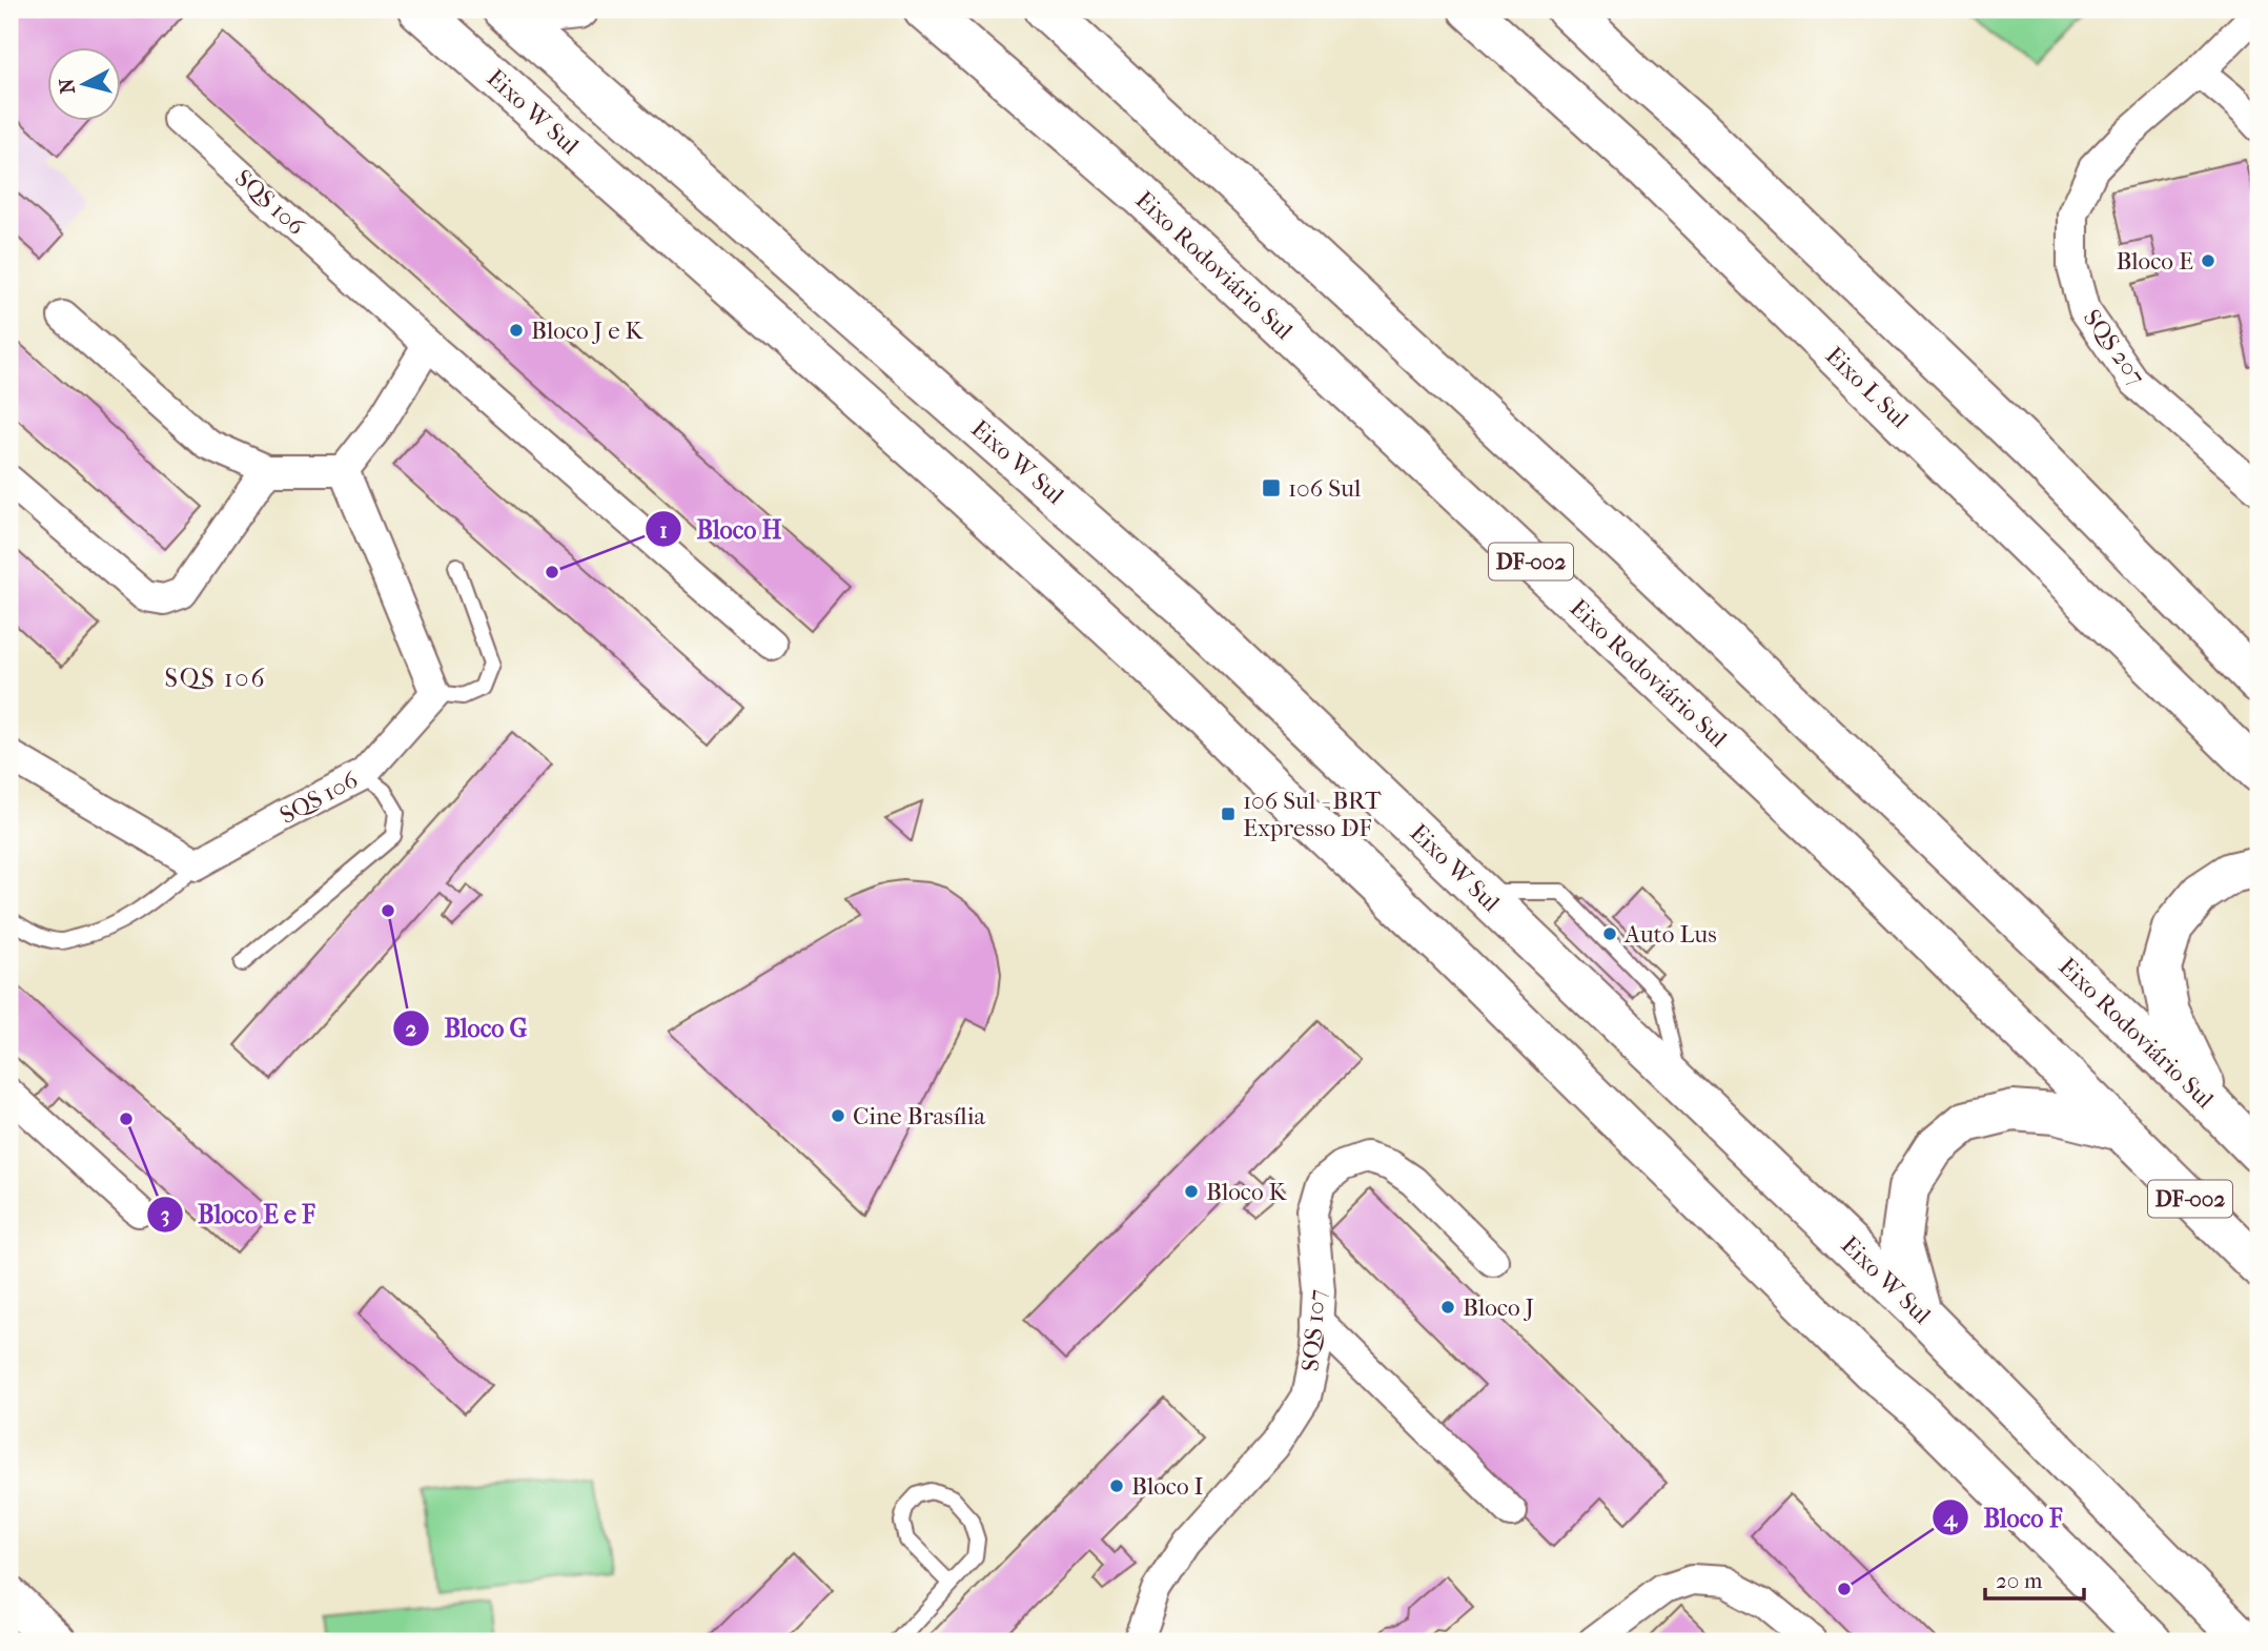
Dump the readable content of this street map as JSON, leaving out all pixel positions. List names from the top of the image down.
{
  "streets": {
    "main road": [
      "Eixo W Sul",
      "Eixo Rodoviário Sul",
      "Eixo L Sul",
      "DF-002"
    ],
    "street": ["SQS 106", "SQS 207", "SQS 107"]
  },
  "districts": ["SQS 106"],
  "places": {
    "other": [
      "Bloco E",
      "Bloco J e K",
      "Bloco H",
      "Bloco G",
      "Auto Lus",
      "Cine Brasília",
      "Bloco E e F",
      "Bloco K",
      "Bloco J",
      "Bloco I",
      "Bloco F"
    ],
    "transit": ["106 Sul", "106 Sul - BRT Expresso DF"]
  },
  "scale_bar": "20 m",
  "north": "left"
}
